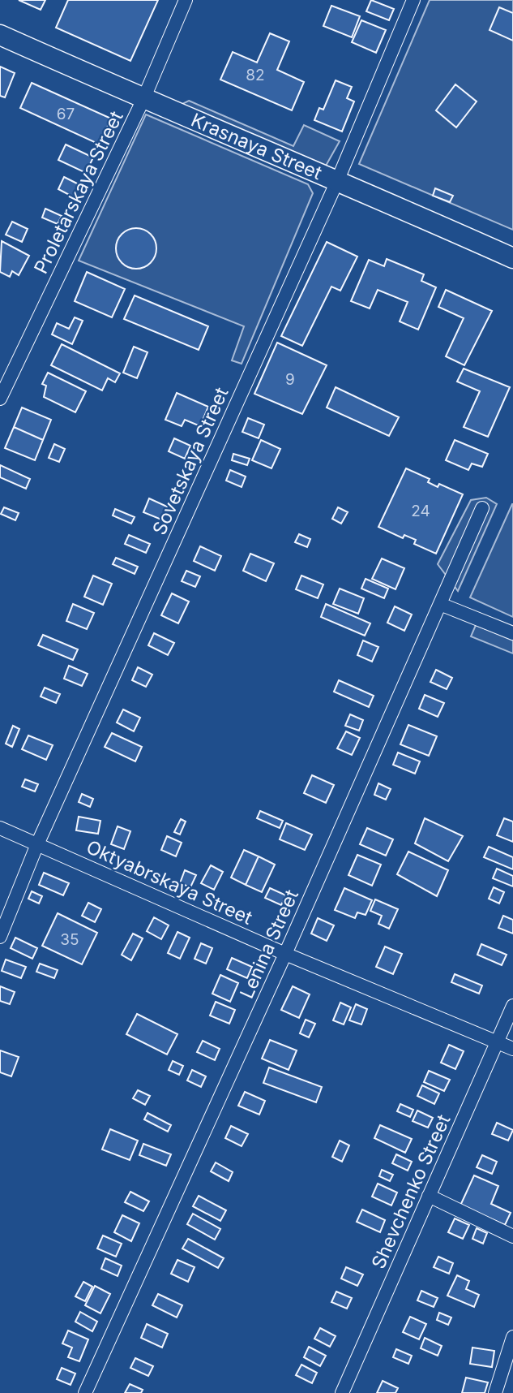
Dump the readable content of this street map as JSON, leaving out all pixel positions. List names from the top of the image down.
{
  "streets": {
    "main road": ["Krasnaya Street"],
    "street": [
      "Proletarskaya Street",
      "Sovetskaya Street",
      "Oktyabrskaya Street",
      "Lenina Street",
      "Shevchenko Street"
    ]
  },
  "crossings": [
    ["Krasnaya Street", "Proletarskaya Street"],
    ["Krasnaya Street", "Sovetskaya Street"],
    ["Sovetskaya Street", "Oktyabrskaya Street"],
    ["Oktyabrskaya Street", "Lenina Street"],
    ["Oktyabrskaya Street", "Shevchenko Street"]
  ],
  "house_numbers": [
    "82",
    "67",
    "9",
    "24",
    "35"
  ]
}
